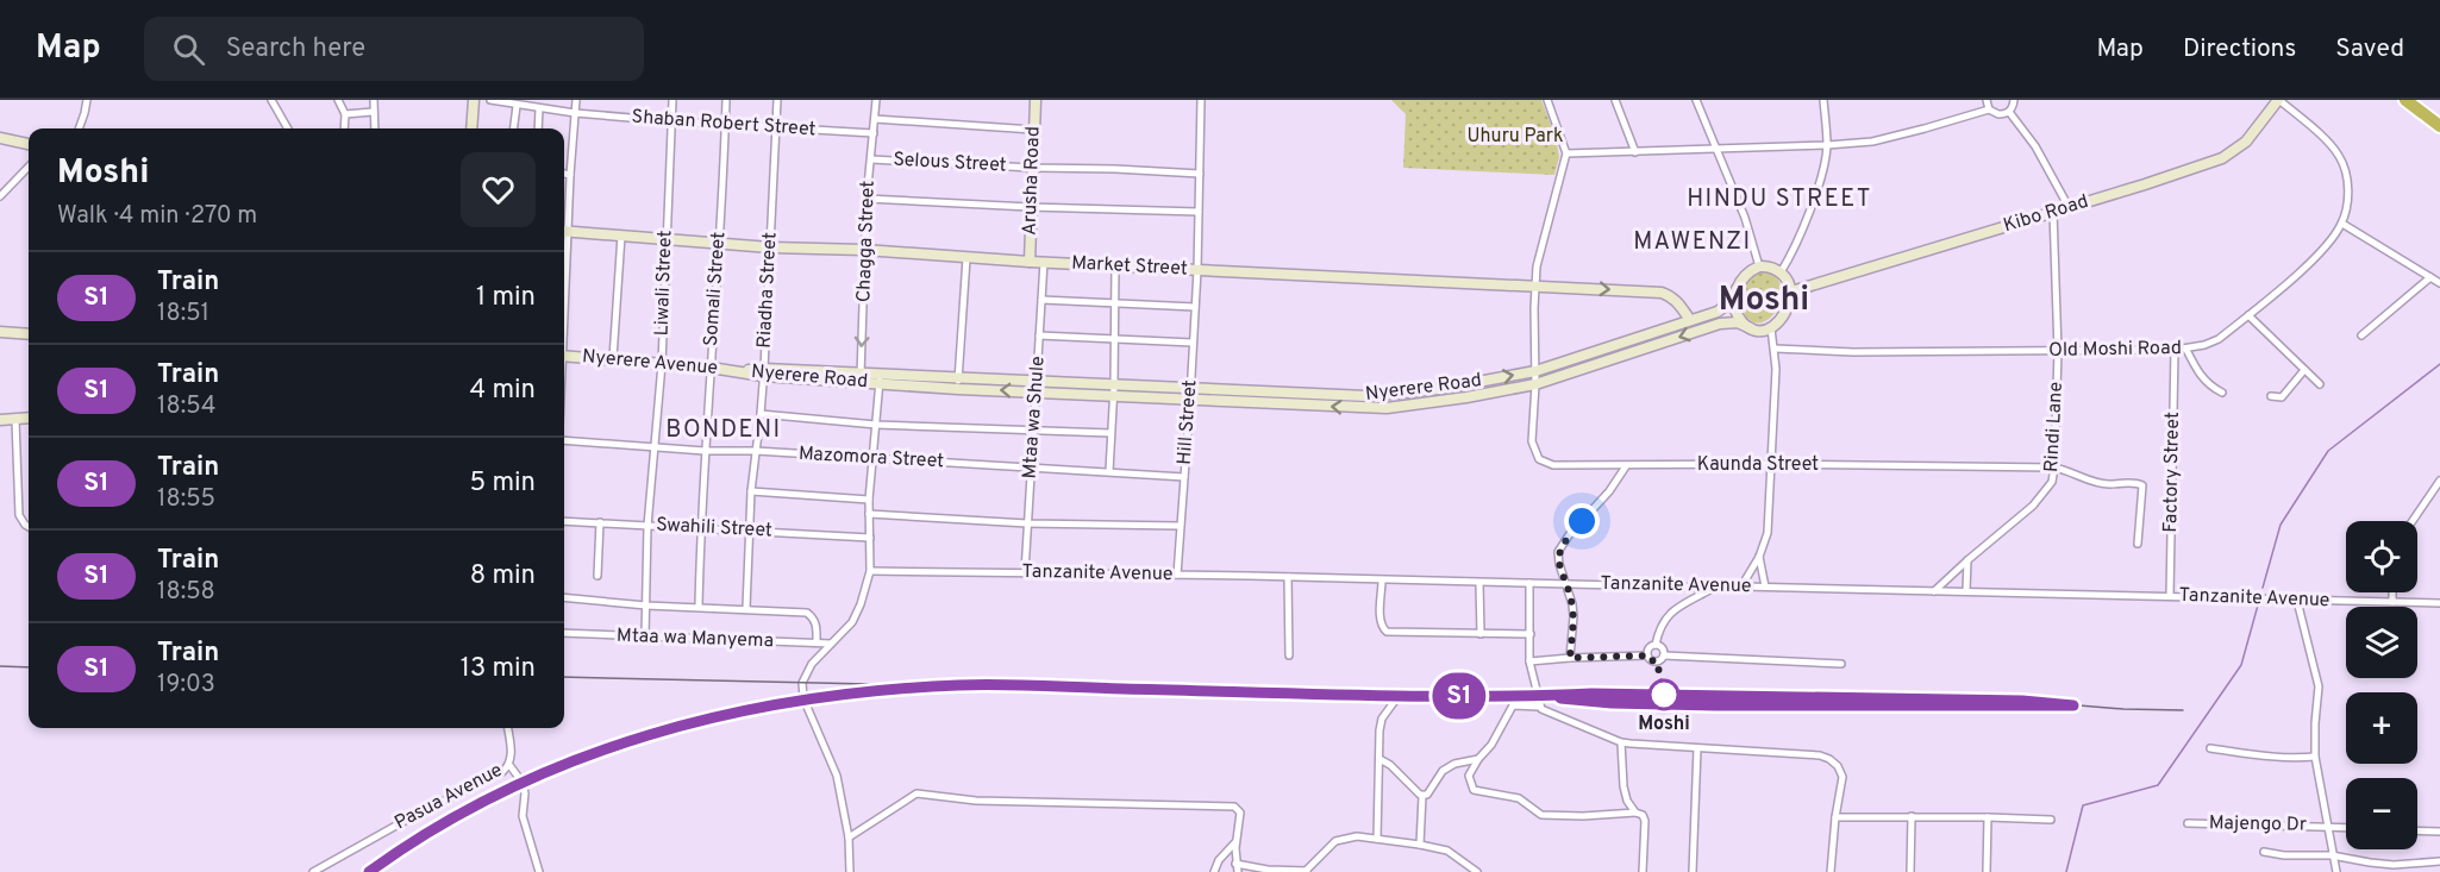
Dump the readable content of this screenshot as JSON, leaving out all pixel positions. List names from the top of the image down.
{
  "streets": {
    "main road": [
      "Arusha Road",
      "Kibo Road",
      "Market Street",
      "Nyerere Avenue",
      "Nyerere Road"
    ],
    "street": [
      "Shaban Robert Street",
      "Selous Street",
      "Chagga Street",
      "Liwali Street",
      "Somali Street",
      "Riadha Street",
      "Old Moshi Road",
      "Mtaa wa Shule",
      "Hill Street",
      "Rindi Lane",
      "Mazomora Street",
      "Kaunda Street",
      "Factory Street",
      "Swahili Street",
      "Tanzanite Avenue",
      "Mtaa wa Manyema",
      "Pasua Avenue",
      "Majengo Dr"
    ]
  },
  "crossings": [
    ["Shaban Robert Street", "Chagga Street"],
    ["Shaban Robert Street", "Liwali Street"],
    ["Shaban Robert Street", "Somali Street"],
    ["Shaban Robert Street", "Riadha Street"],
    ["Selous Street", "Arusha Road"],
    ["Selous Street", "Chagga Street"],
    ["Selous Street", "Hill Street"],
    ["Arusha Road", "Market Street"],
    ["Kibo Road", "Old Moshi Road"],
    ["Kibo Road", "Nyerere Road"],
    ["Kibo Road", "Rindi Lane"],
    ["Chagga Street", "Market Street"],
    ["Chagga Street", "Nyerere Road"],
    ["Market Street", "Liwali Street"],
    ["Market Street", "Somali Street"],
    ["Market Street", "Riadha Street"],
    ["Market Street", "Nyerere Road"],
    ["Market Street", "Mtaa wa Shule"],
    ["Market Street", "Hill Street"],
    ["Liwali Street", "Nyerere Avenue"],
    ["Liwali Street", "Mazomora Street"],
    ["Liwali Street", "Swahili Street"],
    ["Liwali Street", "Mtaa wa Manyema"],
    ["Somali Street", "Nyerere Avenue"],
    ["Somali Street", "Mazomora Street"],
    ["Somali Street", "Swahili Street"],
    ["Riadha Street", "Nyerere Road"],
    ["Riadha Street", "Mazomora Street"],
    ["Riadha Street", "Swahili Street"],
    ["Old Moshi Road", "Rindi Lane"],
    ["Old Moshi Road", "Factory Street"],
    ["Nyerere Avenue", "Nyerere Road"],
    ["Nyerere Road", "Mtaa wa Shule"],
    ["Nyerere Road", "Hill Street"],
    ["Nyerere Road", "Kaunda Street"],
    ["Mtaa wa Shule", "Mazomora Street"],
    ["Mtaa wa Shule", "Tanzanite Avenue"],
    ["Hill Street", "Mazomora Street"],
    ["Hill Street", "Tanzanite Avenue"],
    ["Rindi Lane", "Kaunda Street"],
    ["Rindi Lane", "Tanzanite Avenue"],
    ["Factory Street", "Tanzanite Avenue"]
  ],
  "one_way": ["Chagga Street"],
  "districts": [
    "HINDU STREET",
    "MAWENZI",
    "Moshi",
    "BONDENI"
  ],
  "parks": ["Uhuru Park"],
  "places": ["Moshi"],
  "page": {
    "header": "Map",
    "search": "Search here",
    "nav": ["Map", "Directions", "Saved"],
    "on_map": "S1",
    "heading": ["Moshi", "Walk · 4 min · 270 m"],
    "list": [
      {
        "mark": "S1",
        "name": "Train",
        "note": "18:51",
        "value": "1 min"
      },
      {
        "mark": "S1",
        "name": "Train",
        "note": "18:54",
        "value": "4 min"
      },
      {
        "mark": "S1",
        "name": "Train",
        "note": "18:55",
        "value": "5 min"
      },
      {
        "mark": "S1",
        "name": "Train",
        "note": "18:58",
        "value": "8 min"
      },
      {
        "mark": "S1",
        "name": "Train",
        "note": "19:03",
        "value": "13 min"
      }
    ],
    "map_buttons": ["+", "−"]
  }
}
